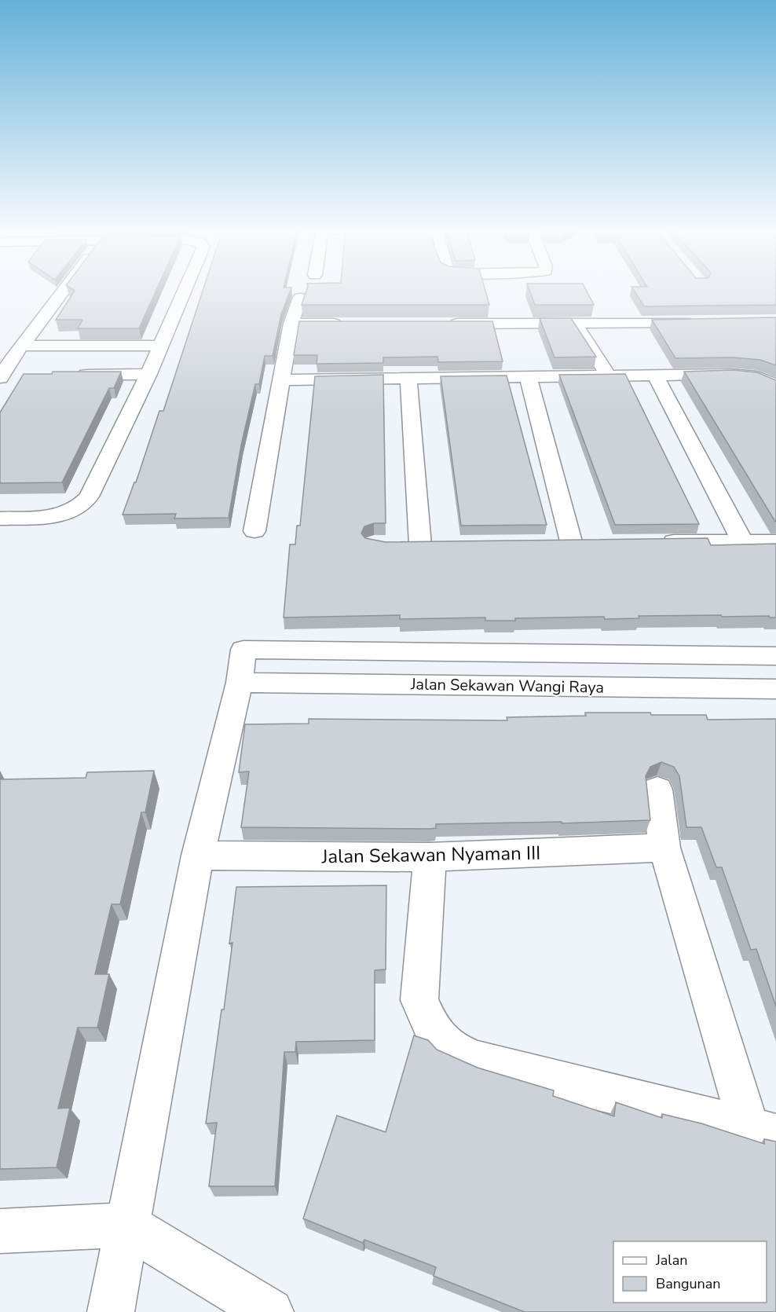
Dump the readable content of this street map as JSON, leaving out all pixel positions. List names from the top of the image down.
{
  "streets": {
    "street": ["Jalan Sekawan Wangi Raya", "Jalan Sekawan Nyaman III"]
  },
  "legend": ["Jalan", "Bangunan"]
}
